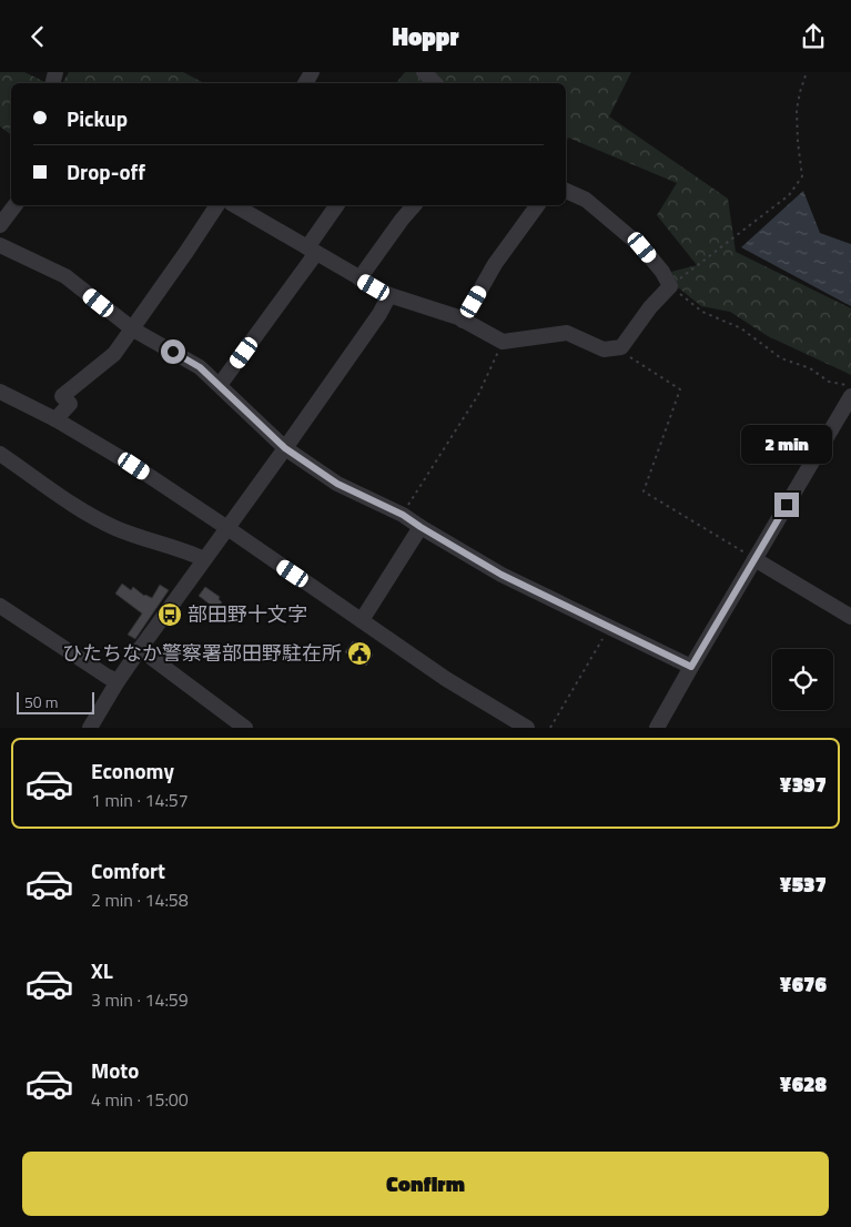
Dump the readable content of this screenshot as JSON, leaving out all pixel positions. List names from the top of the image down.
{
  "places": {
    "bus stop": ["部田野十文字"],
    "public building": ["ひたちなか警察署部田野駐在所"]
  },
  "scale_bar": "50 m",
  "page": {
    "header": "Hoppr",
    "banner": ["Pickup", "Drop-off"],
    "bubble": "2 min",
    "scale": "50 m",
    "list": [
      {
        "name": "Economy",
        "note": "1 min · 14:57",
        "value": "¥397"
      },
      {
        "name": "Comfort",
        "note": "2 min · 14:58",
        "value": "¥537"
      },
      {
        "name": "XL",
        "note": "3 min · 14:59",
        "value": "¥676"
      },
      {
        "name": "Moto",
        "note": "4 min · 15:00",
        "value": "¥628"
      }
    ],
    "buttons": "Confirm"
  }
}
